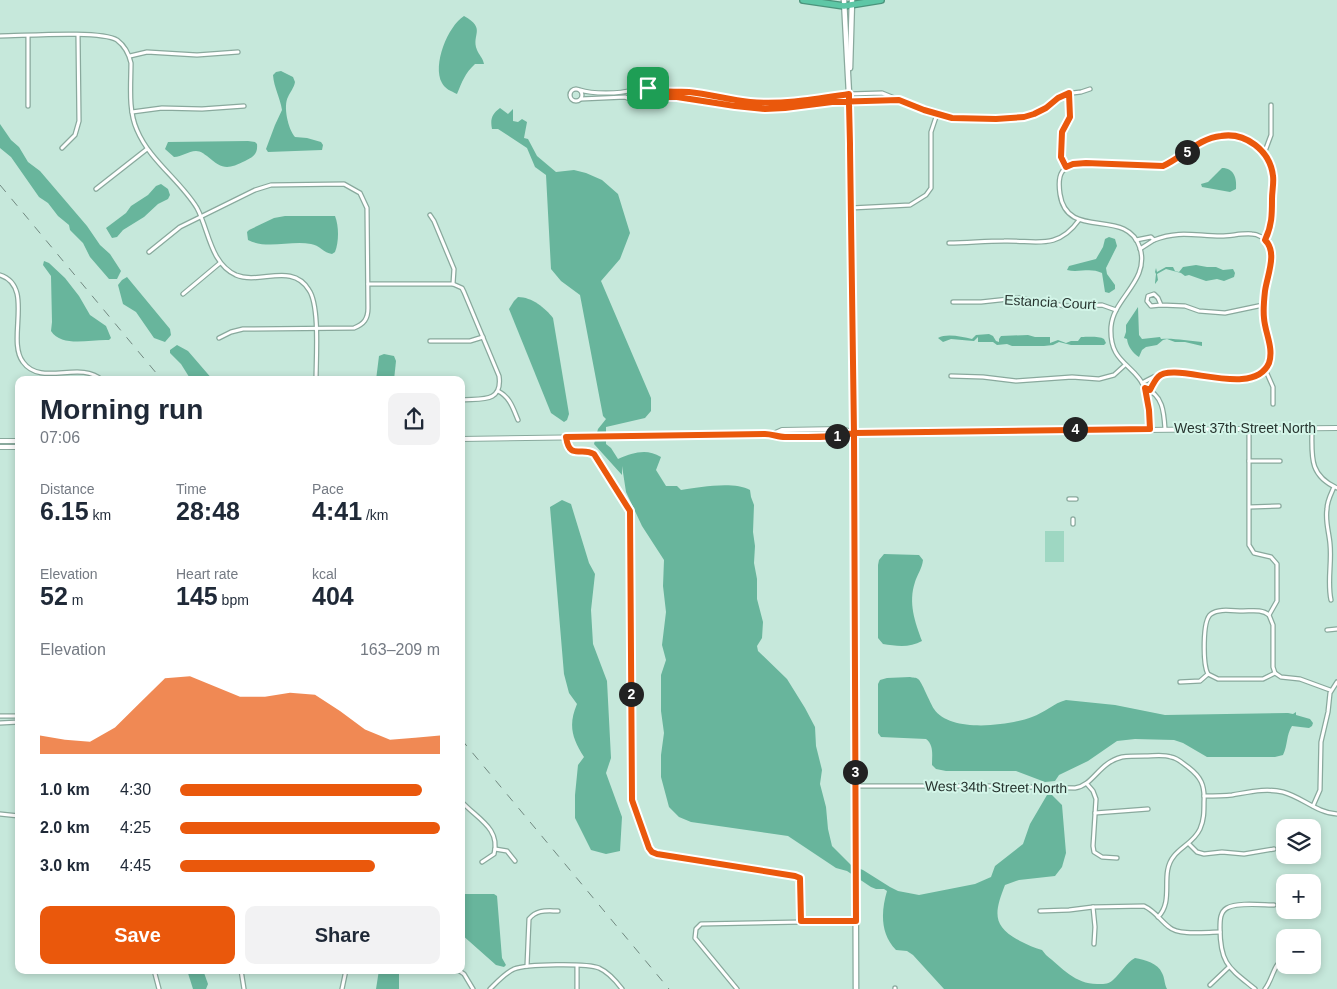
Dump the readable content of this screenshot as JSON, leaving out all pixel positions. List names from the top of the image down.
{
  "streets": {
    "street": ["Estancia Court", "West 37th Street North", "West 34th Street North"]
  },
  "page": {
    "pins": [
      "5",
      "4",
      "1",
      "2",
      "3"
    ],
    "heading": ["Morning run", "07:06"],
    "stats": [
      ["Distance", "6.15 km"],
      ["Time", "28:48"],
      ["Pace", "4:41 /km"],
      ["Elevation", "52 m"],
      ["Heart rate", "145 bpm"],
      ["kcal", "404"]
    ],
    "chart": ["Elevation", "163–209 m"],
    "list": [
      {
        "name": "1.0 km",
        "note": "4:30"
      },
      {
        "name": "2.0 km",
        "note": "4:25"
      },
      {
        "name": "3.0 km",
        "note": "4:45"
      }
    ],
    "map_buttons": ["+", "−"],
    "buttons": ["Save", "Share"]
  }
}
